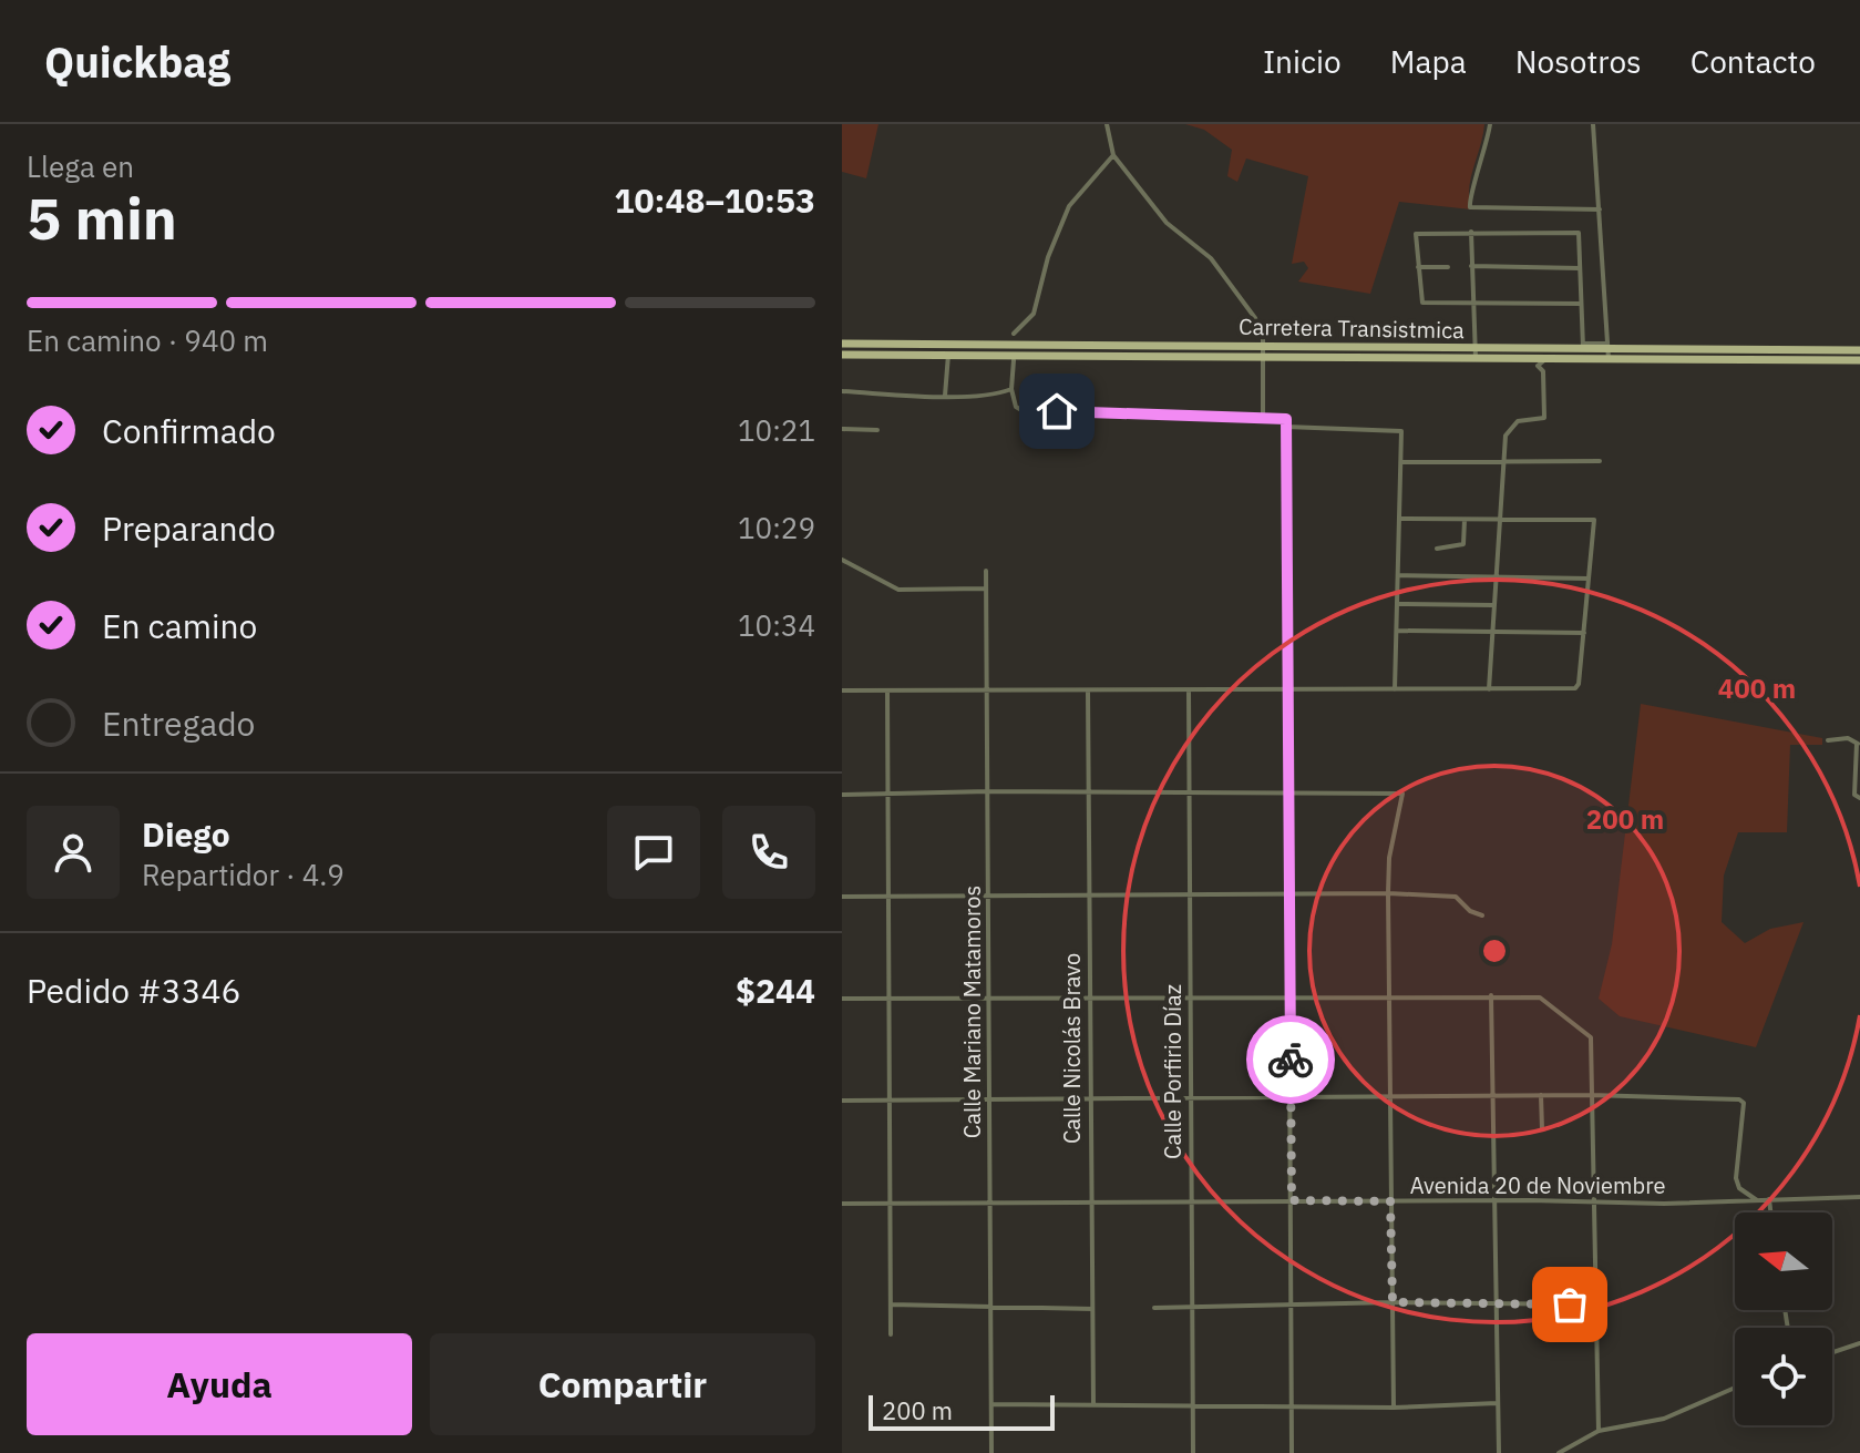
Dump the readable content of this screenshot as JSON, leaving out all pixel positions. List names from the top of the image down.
{
  "streets": {
    "main road": ["Carretera Transistmica"],
    "street": [
      "Calle Mariano Matamoros",
      "Calle Nicolás Bravo",
      "Calle Porfirio Díaz",
      "Avenida 20 de Noviembre"
    ]
  },
  "crossings": [
    ["Calle Mariano Matamoros", "Avenida 20 de Noviembre"],
    ["Calle Nicolás Bravo", "Avenida 20 de Noviembre"],
    ["Calle Porfirio Díaz", "Avenida 20 de Noviembre"]
  ],
  "scale_bar": "200 m",
  "north": "left",
  "page": {
    "header": "Quickbag",
    "nav": [
      "Inicio",
      "Mapa",
      "Nosotros",
      "Contacto"
    ],
    "heading": ["5 min", "Llega en", "10:48–10:53"],
    "panel": [
      "Diego",
      "Repartidor · 4.9",
      "Pedido #3346",
      "$244"
    ],
    "bar": "En camino · 940 m",
    "list": [
      ["Confirmado", "10:21"],
      ["Preparando", "10:29"],
      ["En camino", "10:34"],
      "Entregado"
    ],
    "buttons": ["Ayuda", "Compartir"],
    "scale": "200 m"
  },
  "rings": ["400 m", "200 m"]
}
